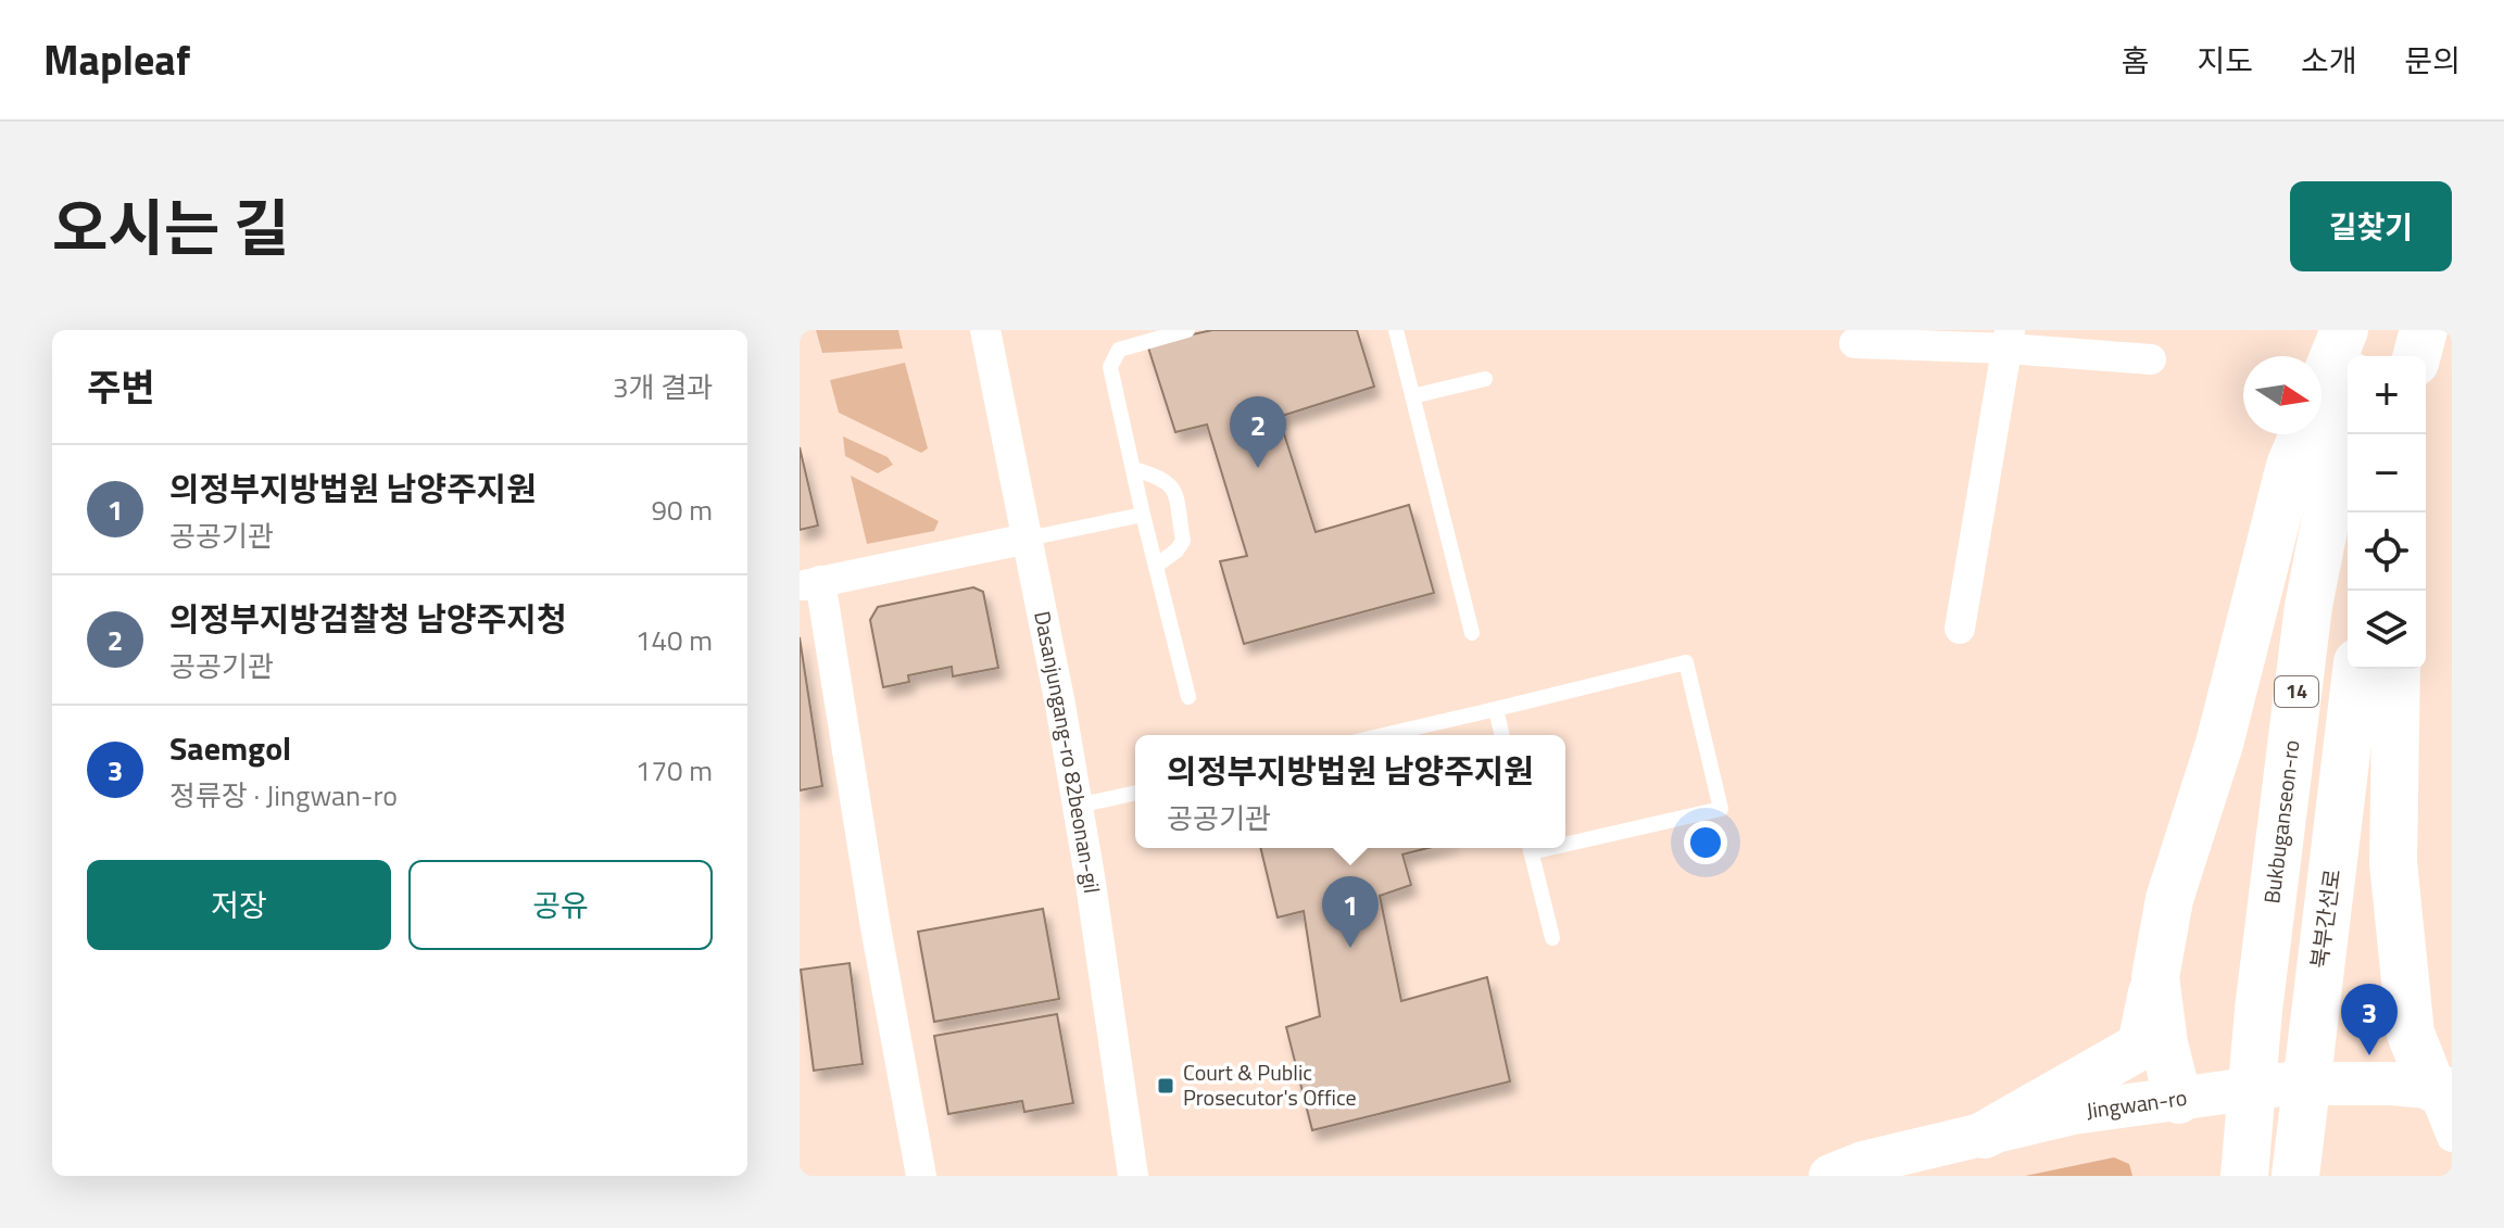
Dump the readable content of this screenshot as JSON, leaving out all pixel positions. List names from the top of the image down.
{
  "streets": {
    "highway": ["14", "Bukbuganseon-ro", "북부간선로"],
    "main road": ["Jingwan-ro"],
    "street": ["Dasanjungang-ro 82beonan-gil"]
  },
  "places": {
    "transit": ["Court & Public Prosecutor's Office"]
  },
  "north": "right",
  "page": {
    "header": "Mapleaf",
    "nav": [
      "홈",
      "지도",
      "소개",
      "문의"
    ],
    "title": "오시는 길",
    "buttons": [
      "길찾기",
      ["저장", "공유"]
    ],
    "heading": ["주변", "3개 결과"],
    "map_buttons": ["+", "−"],
    "pins": ["2", "1", "3"],
    "list": [
      {
        "mark": "1",
        "name": "의정부지방법원 남양주지원",
        "note": "공공기관",
        "value": "90 m"
      },
      {
        "mark": "2",
        "name": "의정부지방검찰청 남양주지청",
        "note": "공공기관",
        "value": "140 m"
      },
      {
        "mark": "3",
        "name": "Saemgol",
        "note": "정류장 · Jingwan-ro",
        "value": "170 m"
      }
    ],
    "popup": ["의정부지방법원 남양주지원", "공공기관"]
  }
}
